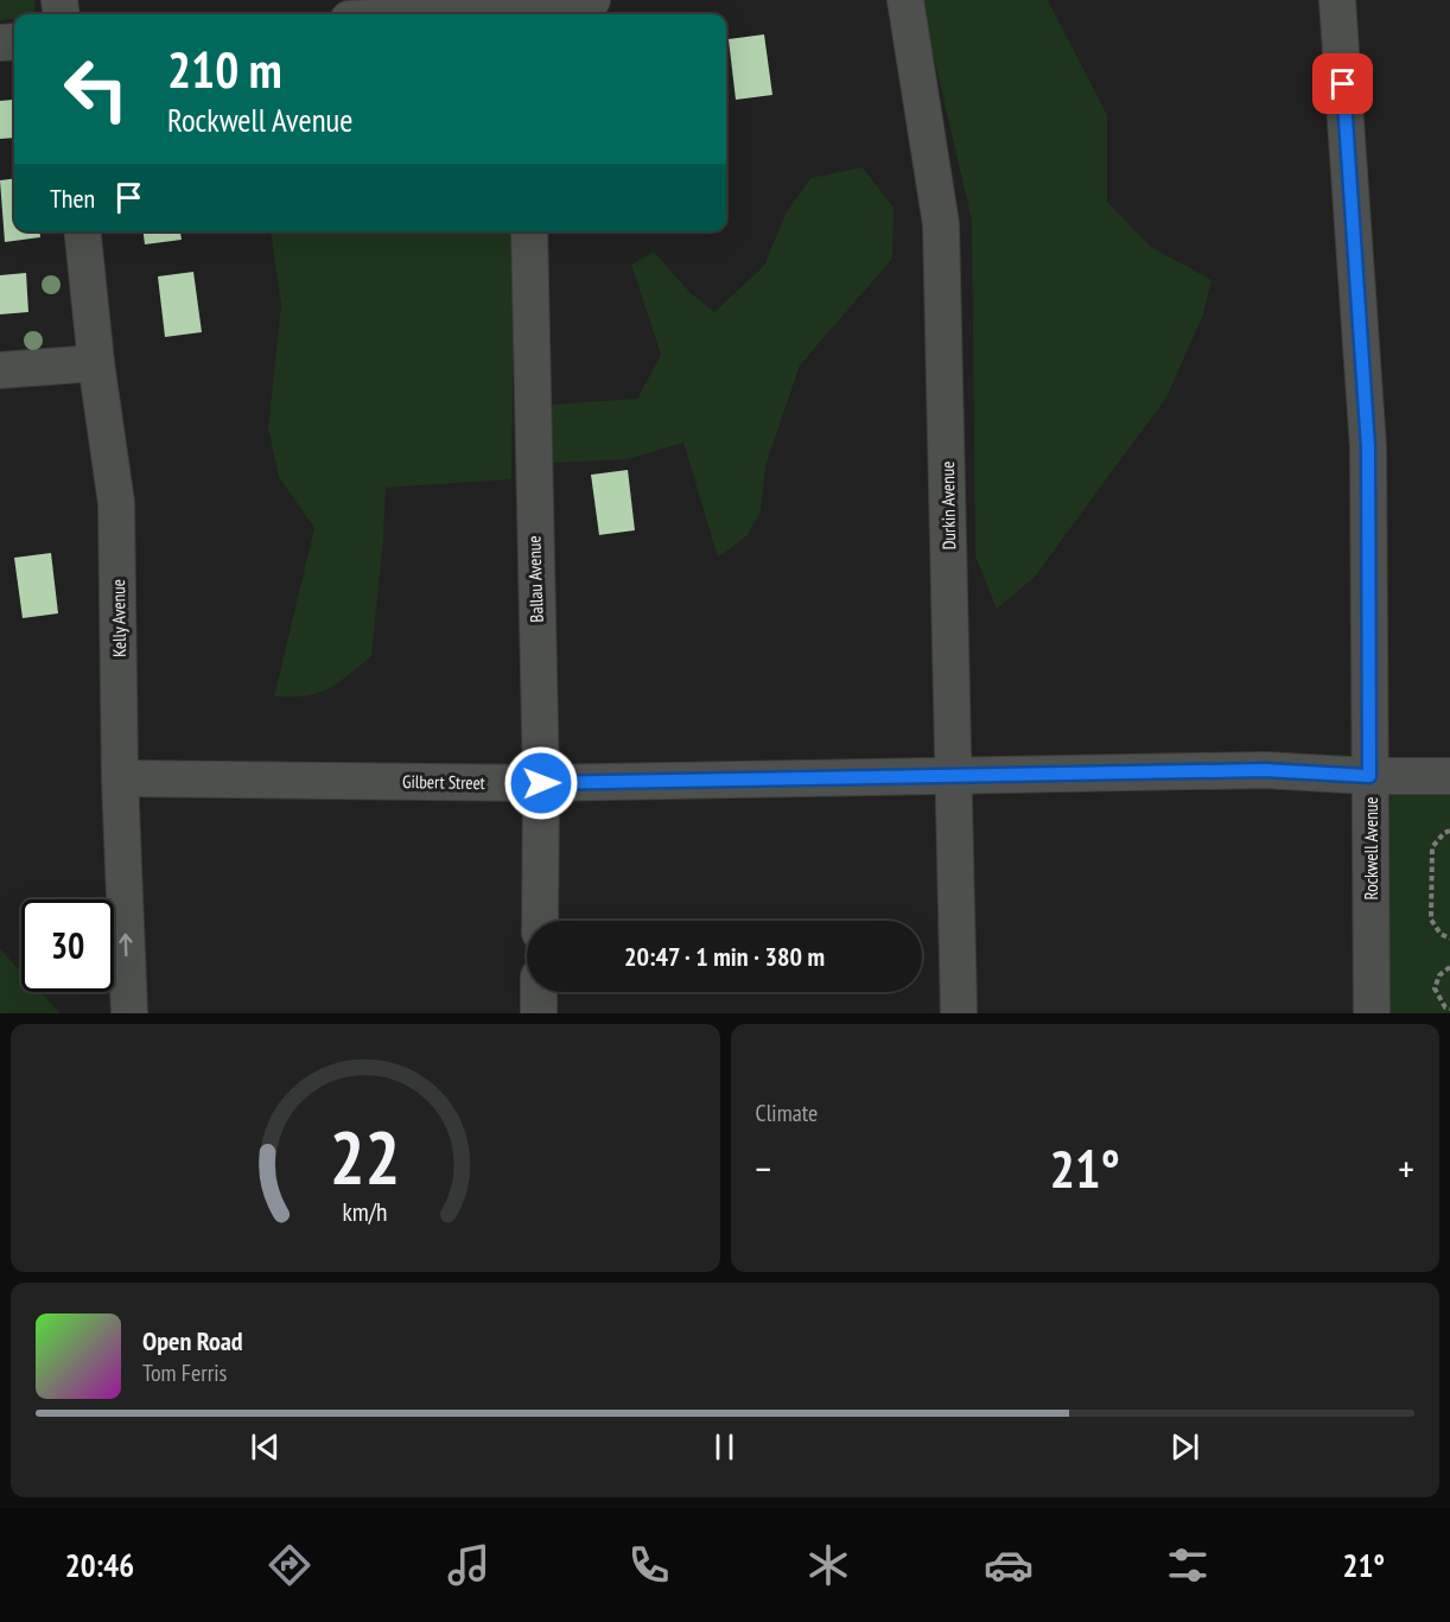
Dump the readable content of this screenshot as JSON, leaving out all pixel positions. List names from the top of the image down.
{
  "streets": {
    "street": [
      "Durkin Avenue",
      "Ballau Avenue",
      "Kelly Avenue",
      "Gilbert Street",
      "Rockwell Avenue"
    ]
  },
  "crossings": [
    ["Durkin Avenue", "Gilbert Street"],
    ["Ballau Avenue", "Gilbert Street"],
    ["Kelly Avenue", "Gilbert Street"],
    ["Gilbert Street", "Rockwell Avenue"]
  ],
  "page": {
    "turn": ["210 m", "Rockwell Avenue"],
    "then": "Then",
    "limit": "30",
    "trip": "20:47 · 1 min · 380 m",
    "tile": "Climate",
    "heat": ["−", "21°", "+"],
    "song": ["Open Road", "Tom Ferris"],
    "tabs": ["20:46", "21°"],
    "gauge": ["22", "km/h"]
  }
}
